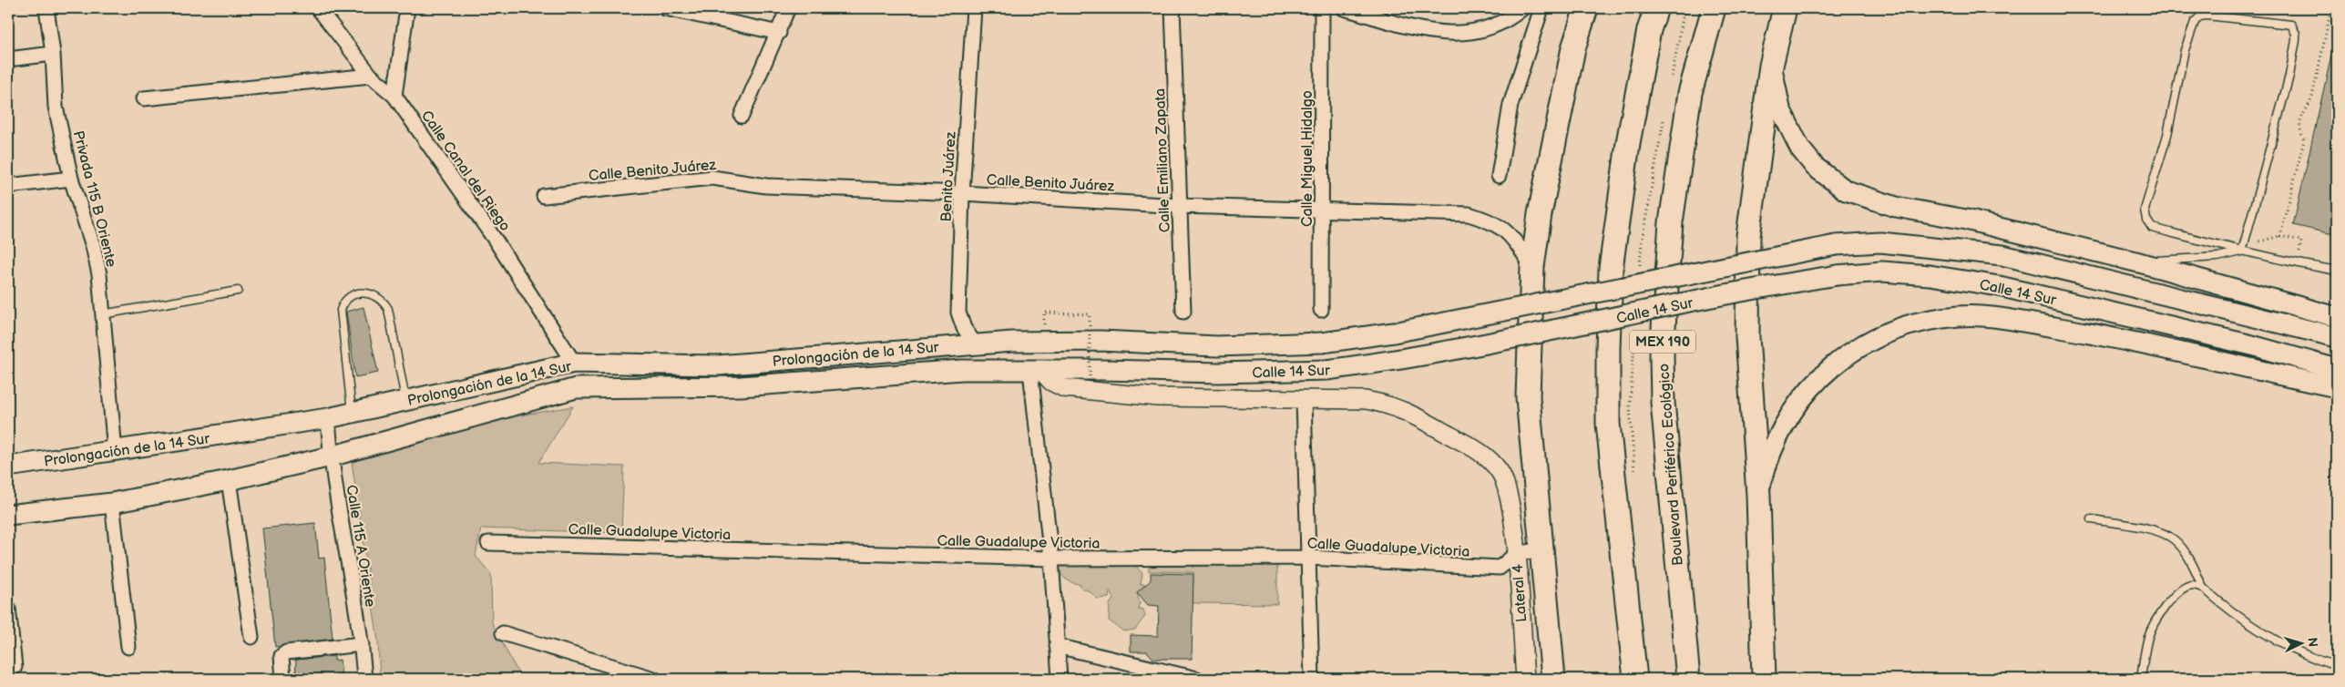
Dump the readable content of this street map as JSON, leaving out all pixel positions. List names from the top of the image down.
{
  "streets": {
    "highway": ["MEX 190", "Boulevard Periférico Ecológico"],
    "main road": ["Calle 14 Sur", "Prolongación de la 14 Sur"],
    "street": [
      "Calle Miguel Hidalgo",
      "Calle Emiliano Zapata",
      "Calle Benito Juárez",
      "Calle Canal del Riego",
      "Benito Juárez",
      "Privada 115 B Oriente",
      "Calle Guadalupe Victoria",
      "Calle 115 A Oriente",
      "Lateral 4"
    ]
  },
  "crossings": [
    ["Calle Miguel Hidalgo", "Calle Benito Juárez"],
    ["Calle Emiliano Zapata", "Calle Benito Juárez"],
    ["Calle Benito Juárez", "Benito Juárez"],
    ["Calle Canal del Riego", "Prolongación de la 14 Sur"],
    ["Benito Juárez", "Calle 14 Sur"],
    ["Benito Juárez", "Prolongación de la 14 Sur"],
    ["Privada 115 B Oriente", "Prolongación de la 14 Sur"],
    ["Calle 14 Sur", "Prolongación de la 14 Sur"],
    ["Calle 14 Sur", "Lateral 4"],
    ["Prolongación de la 14 Sur", "Calle 115 A Oriente"],
    ["Calle Guadalupe Victoria", "Lateral 4"]
  ],
  "north": "right"
}
